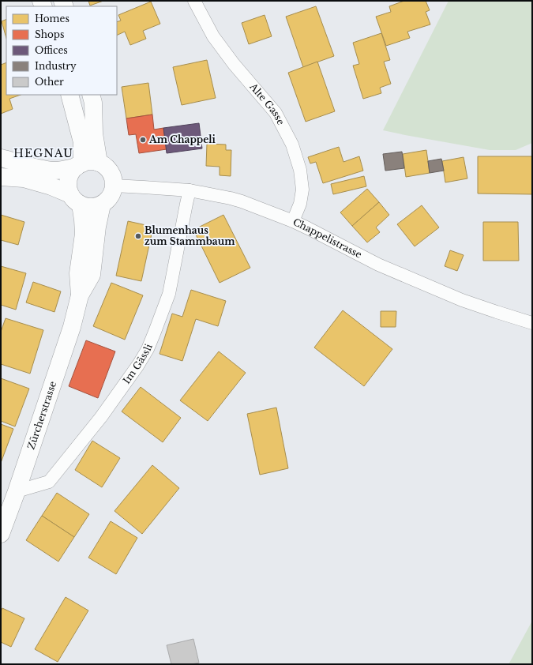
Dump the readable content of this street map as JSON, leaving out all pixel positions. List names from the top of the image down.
{
  "streets": {
    "main road": ["Zürcherstrasse"],
    "street": ["Alte Gasse", "Chappelistrasse", "Im Gässli"]
  },
  "crossings": [
    ["Alte Gasse", "Chappelistrasse"],
    ["Chappelistrasse", "Im Gässli"],
    ["Chappelistrasse", "Zürcherstrasse"],
    ["Im Gässli", "Zürcherstrasse"]
  ],
  "districts": ["HEGNAU"],
  "places": ["Am Chappeli", "Blumenhaus zum Stammbaum"],
  "legend": [
    "Homes",
    "Shops",
    "Offices",
    "Industry",
    "Other"
  ]
}
